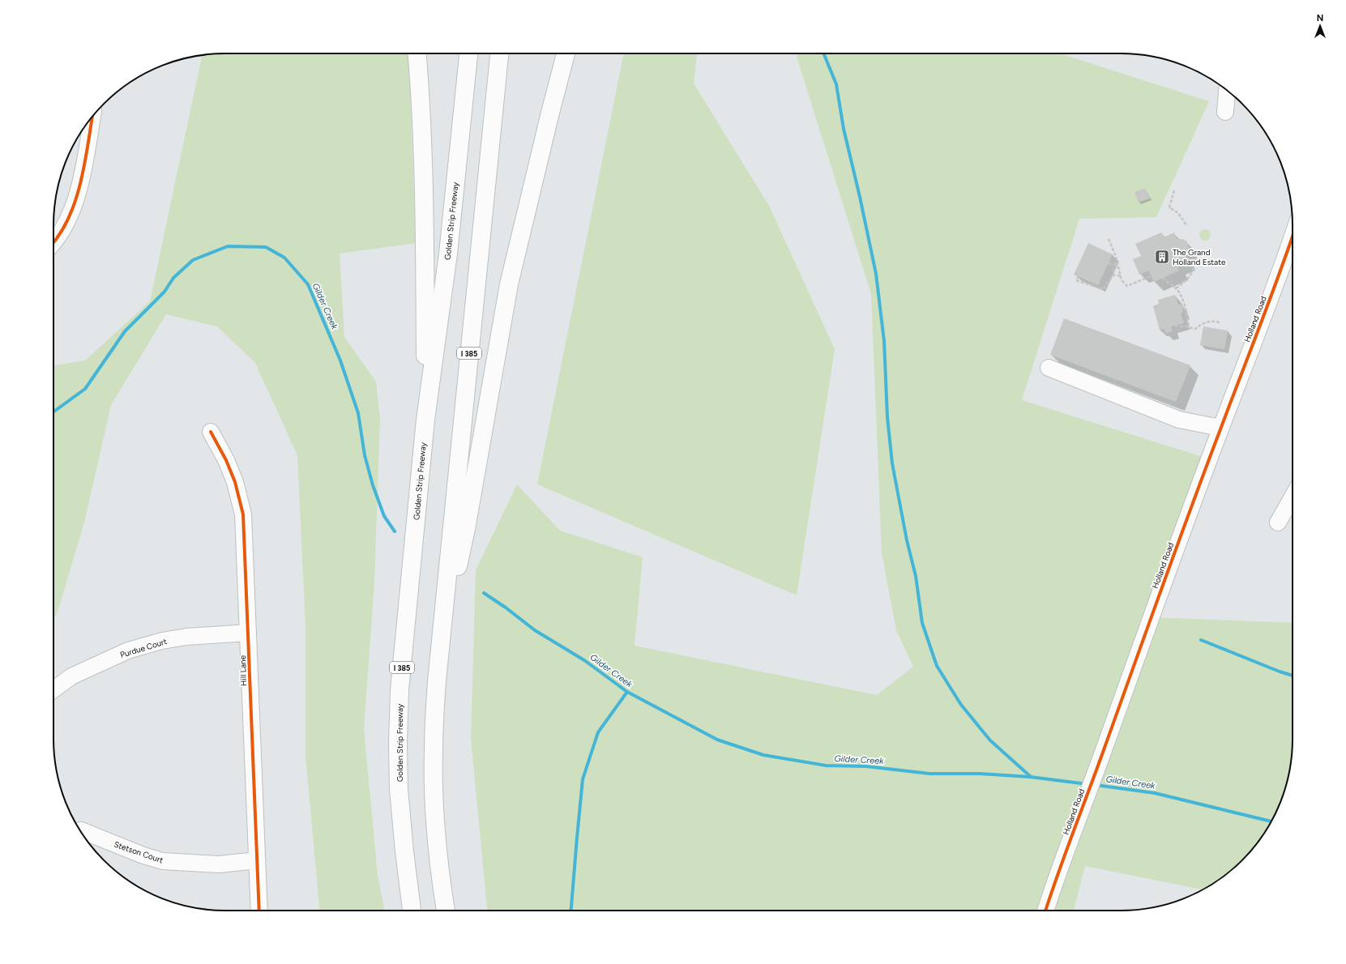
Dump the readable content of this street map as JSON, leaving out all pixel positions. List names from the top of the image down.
{
  "streets": {
    "highway": ["Golden Strip Freeway", "I 385"],
    "street": [
      "Holland Road",
      "Purdue Court",
      "Hill Lane",
      "Stetson Court"
    ]
  },
  "crossings": [
    ["Purdue Court", "Hill Lane"],
    ["Hill Lane", "Stetson Court"]
  ],
  "water": ["Gilder Creek"],
  "places": {
    "building": ["The Grand Holland Estate"]
  },
  "north": "top"
}
